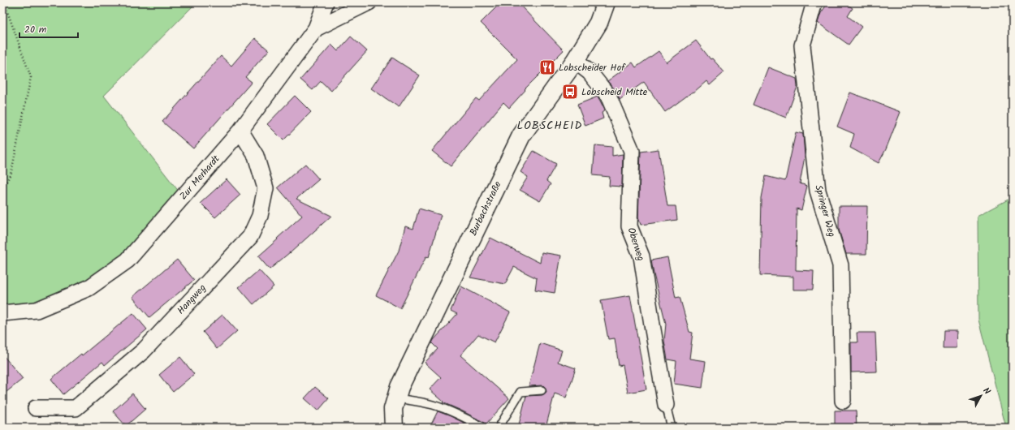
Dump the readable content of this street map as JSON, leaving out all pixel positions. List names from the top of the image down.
{
  "streets": {
    "street": [
      "Zur Merhardt",
      "Burbachstraße",
      "Springer Weg",
      "Oberweg",
      "Hangweg"
    ]
  },
  "crossings": [
    ["Zur Merhardt", "Hangweg"],
    ["Burbachstraße", "Oberweg"]
  ],
  "districts": ["LOBSCHEID"],
  "places": {
    "restaurant": ["Lobscheider Hof"],
    "bus stop": ["Lobscheid Mitte"]
  },
  "scale_bar": "20 m",
  "north": "top right"
}
